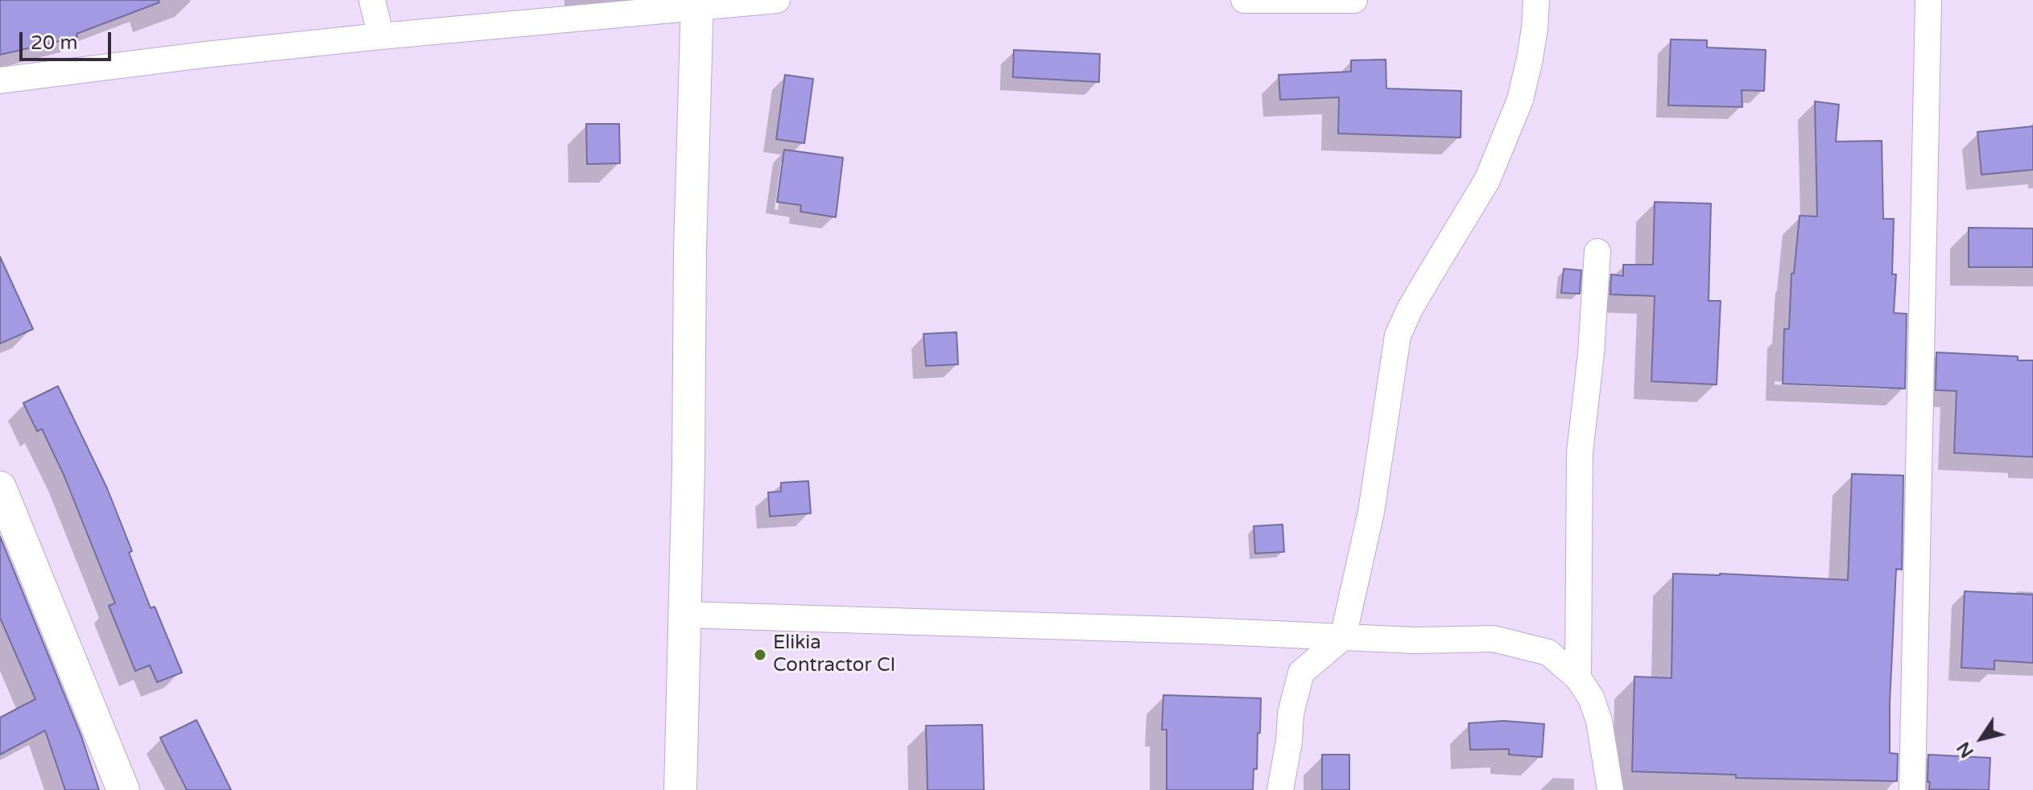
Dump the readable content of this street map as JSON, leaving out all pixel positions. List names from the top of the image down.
{
  "places": ["Elikia Contractor CI"],
  "scale_bar": "20 m",
  "north": "bottom left"
}
